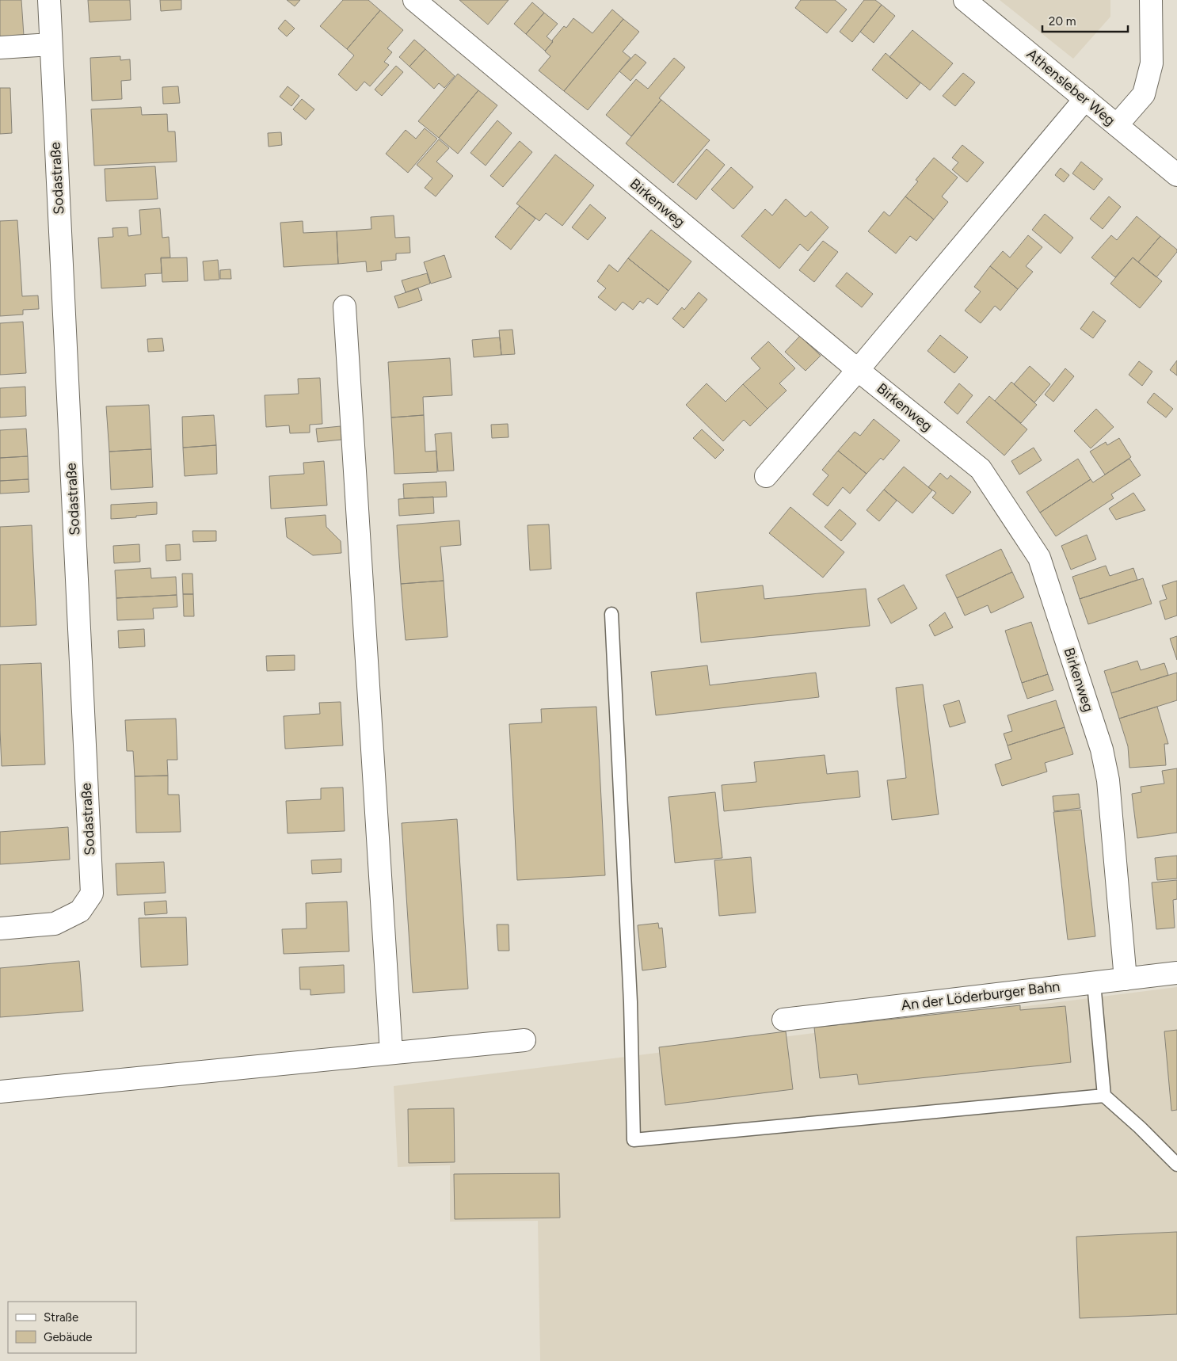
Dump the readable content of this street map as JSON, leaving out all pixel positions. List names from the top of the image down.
{
  "streets": {
    "street": [
      "Athensleber Weg",
      "Sodastraße",
      "Birkenweg",
      "An der Löderburger Bahn"
    ]
  },
  "crossings": [
    ["Birkenweg", "An der Löderburger Bahn"]
  ],
  "legend": ["Straße", "Gebäude"],
  "scale_bar": "20 m"
}
